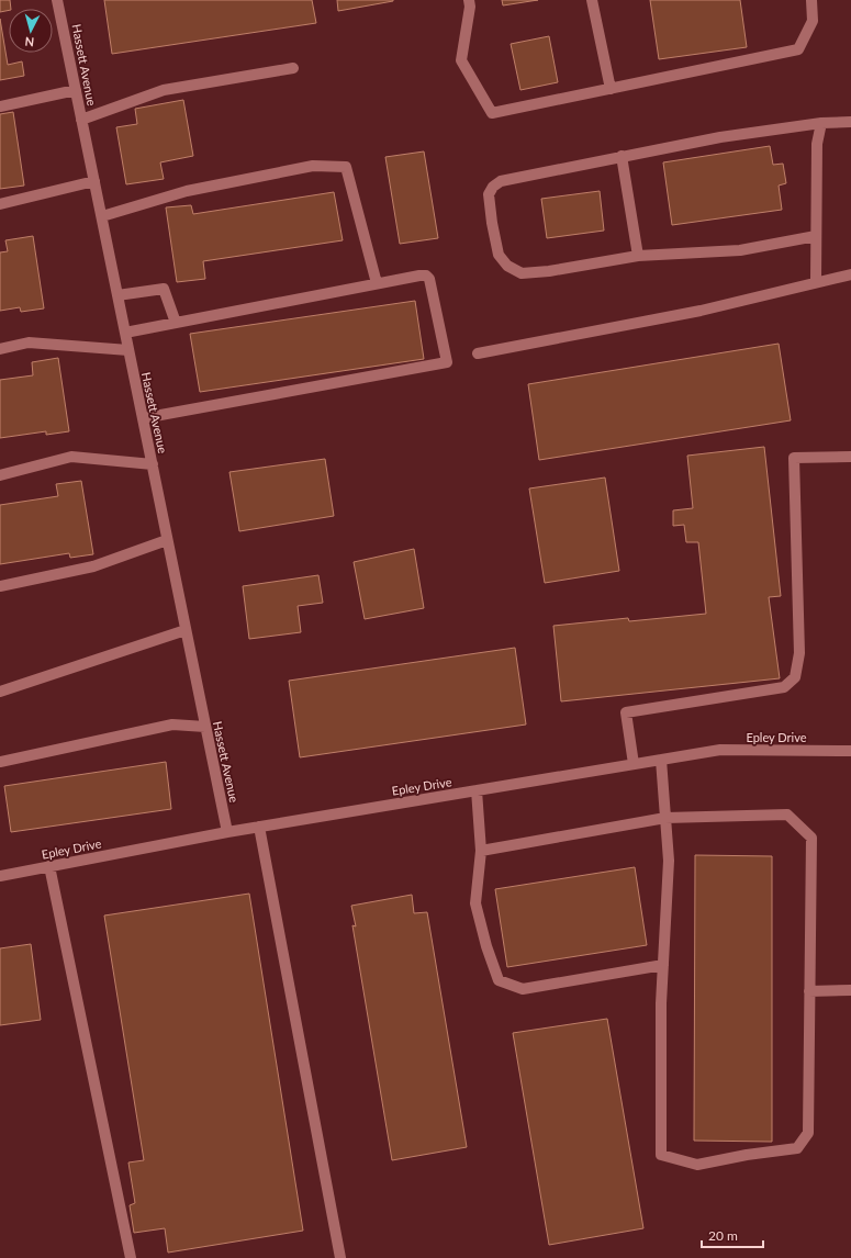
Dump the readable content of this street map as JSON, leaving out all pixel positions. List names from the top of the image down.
{
  "streets": {
    "street": ["Hassett Avenue", "Epley Drive"]
  },
  "crossings": [
    ["Hassett Avenue", "Epley Drive"]
  ],
  "scale_bar": "20 m",
  "north": "bottom"
}
